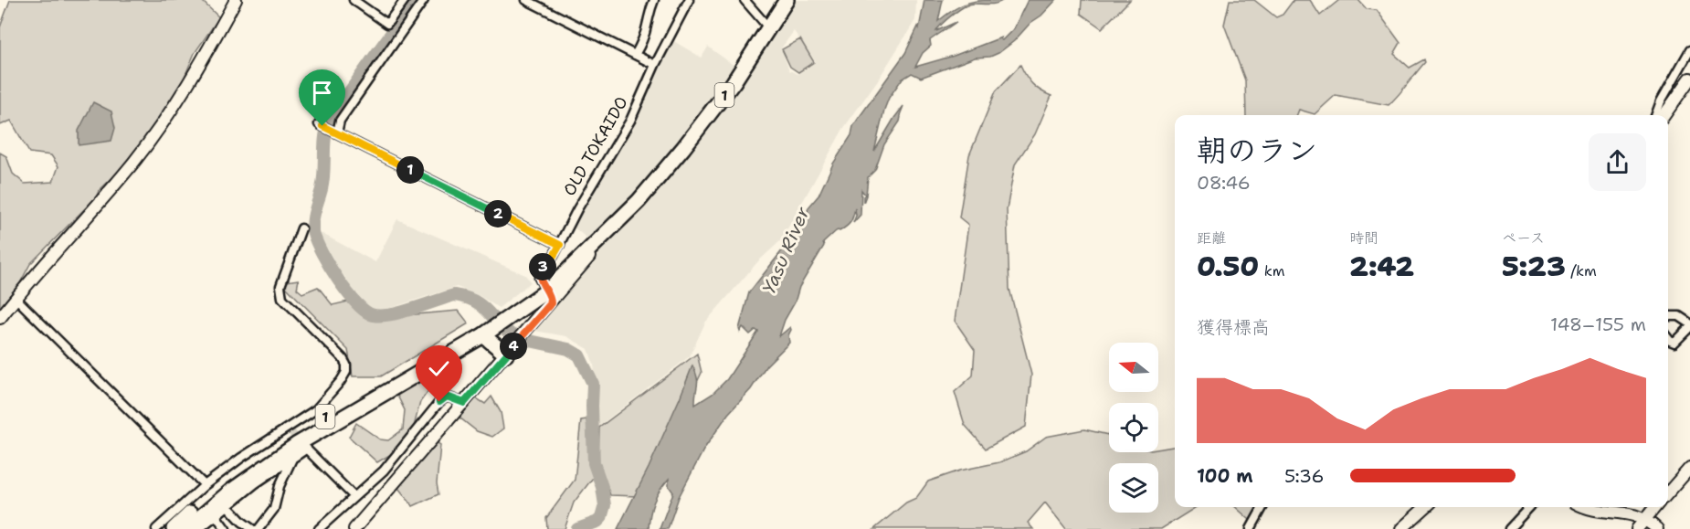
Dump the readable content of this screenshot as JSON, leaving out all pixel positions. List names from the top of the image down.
{
  "streets": {
    "highway": ["1"],
    "street": ["OLD TOKAIDO"]
  },
  "crossings": [
    ["1", "OLD TOKAIDO"]
  ],
  "water": ["Yasu River"],
  "north": "left",
  "page": {
    "heading": ["朝のラン", "08:46"],
    "pins": [
      "1",
      "2",
      "3",
      "4"
    ],
    "stats": [
      ["距離", "0.50 km"],
      ["時間", "2:42"],
      ["ペース", "5:23 /km"]
    ],
    "chart": ["獲得標高", "148–155 m"],
    "list": [
      {
        "name": "100 m",
        "note": "5:36"
      }
    ]
  }
}
